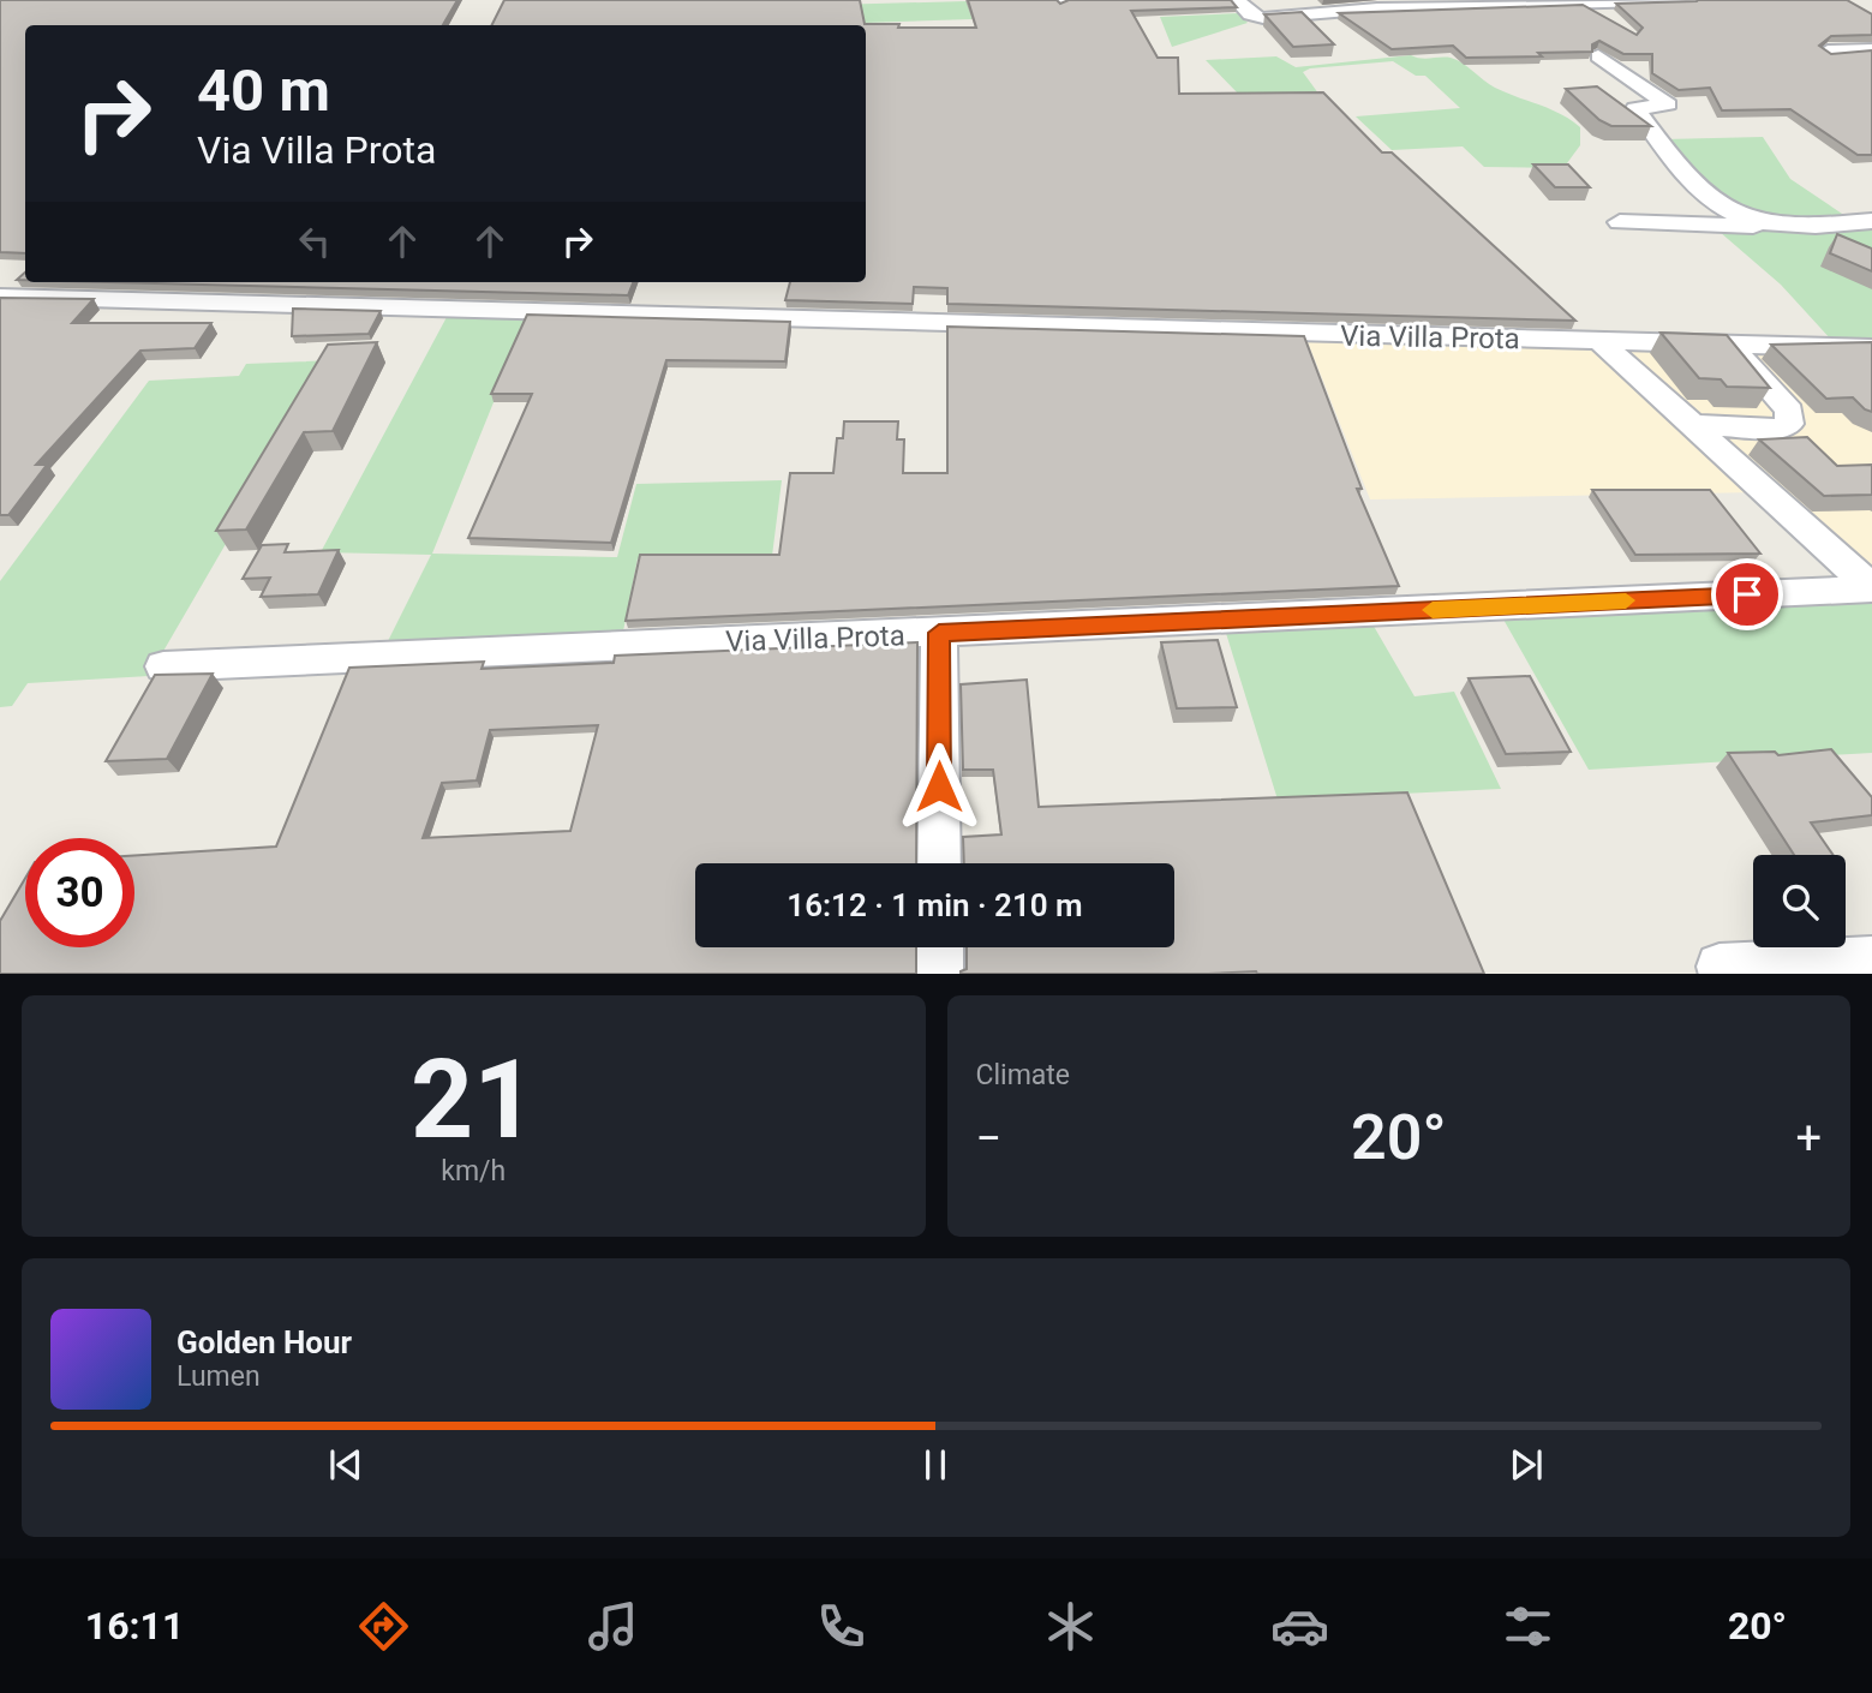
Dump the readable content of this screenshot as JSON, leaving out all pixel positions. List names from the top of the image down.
{
  "streets": {
    "street": ["Via Villa Prota"]
  },
  "page": {
    "turn": ["40 m", "Via Villa Prota"],
    "limit": "30",
    "trip": "16:12 · 1 min · 210 m",
    "tile": [
      ["21", "km/h"],
      "Climate"
    ],
    "heat": ["−", "20°", "+"],
    "song": ["Golden Hour", "Lumen"],
    "tabs": ["16:11", "20°"]
  }
}
